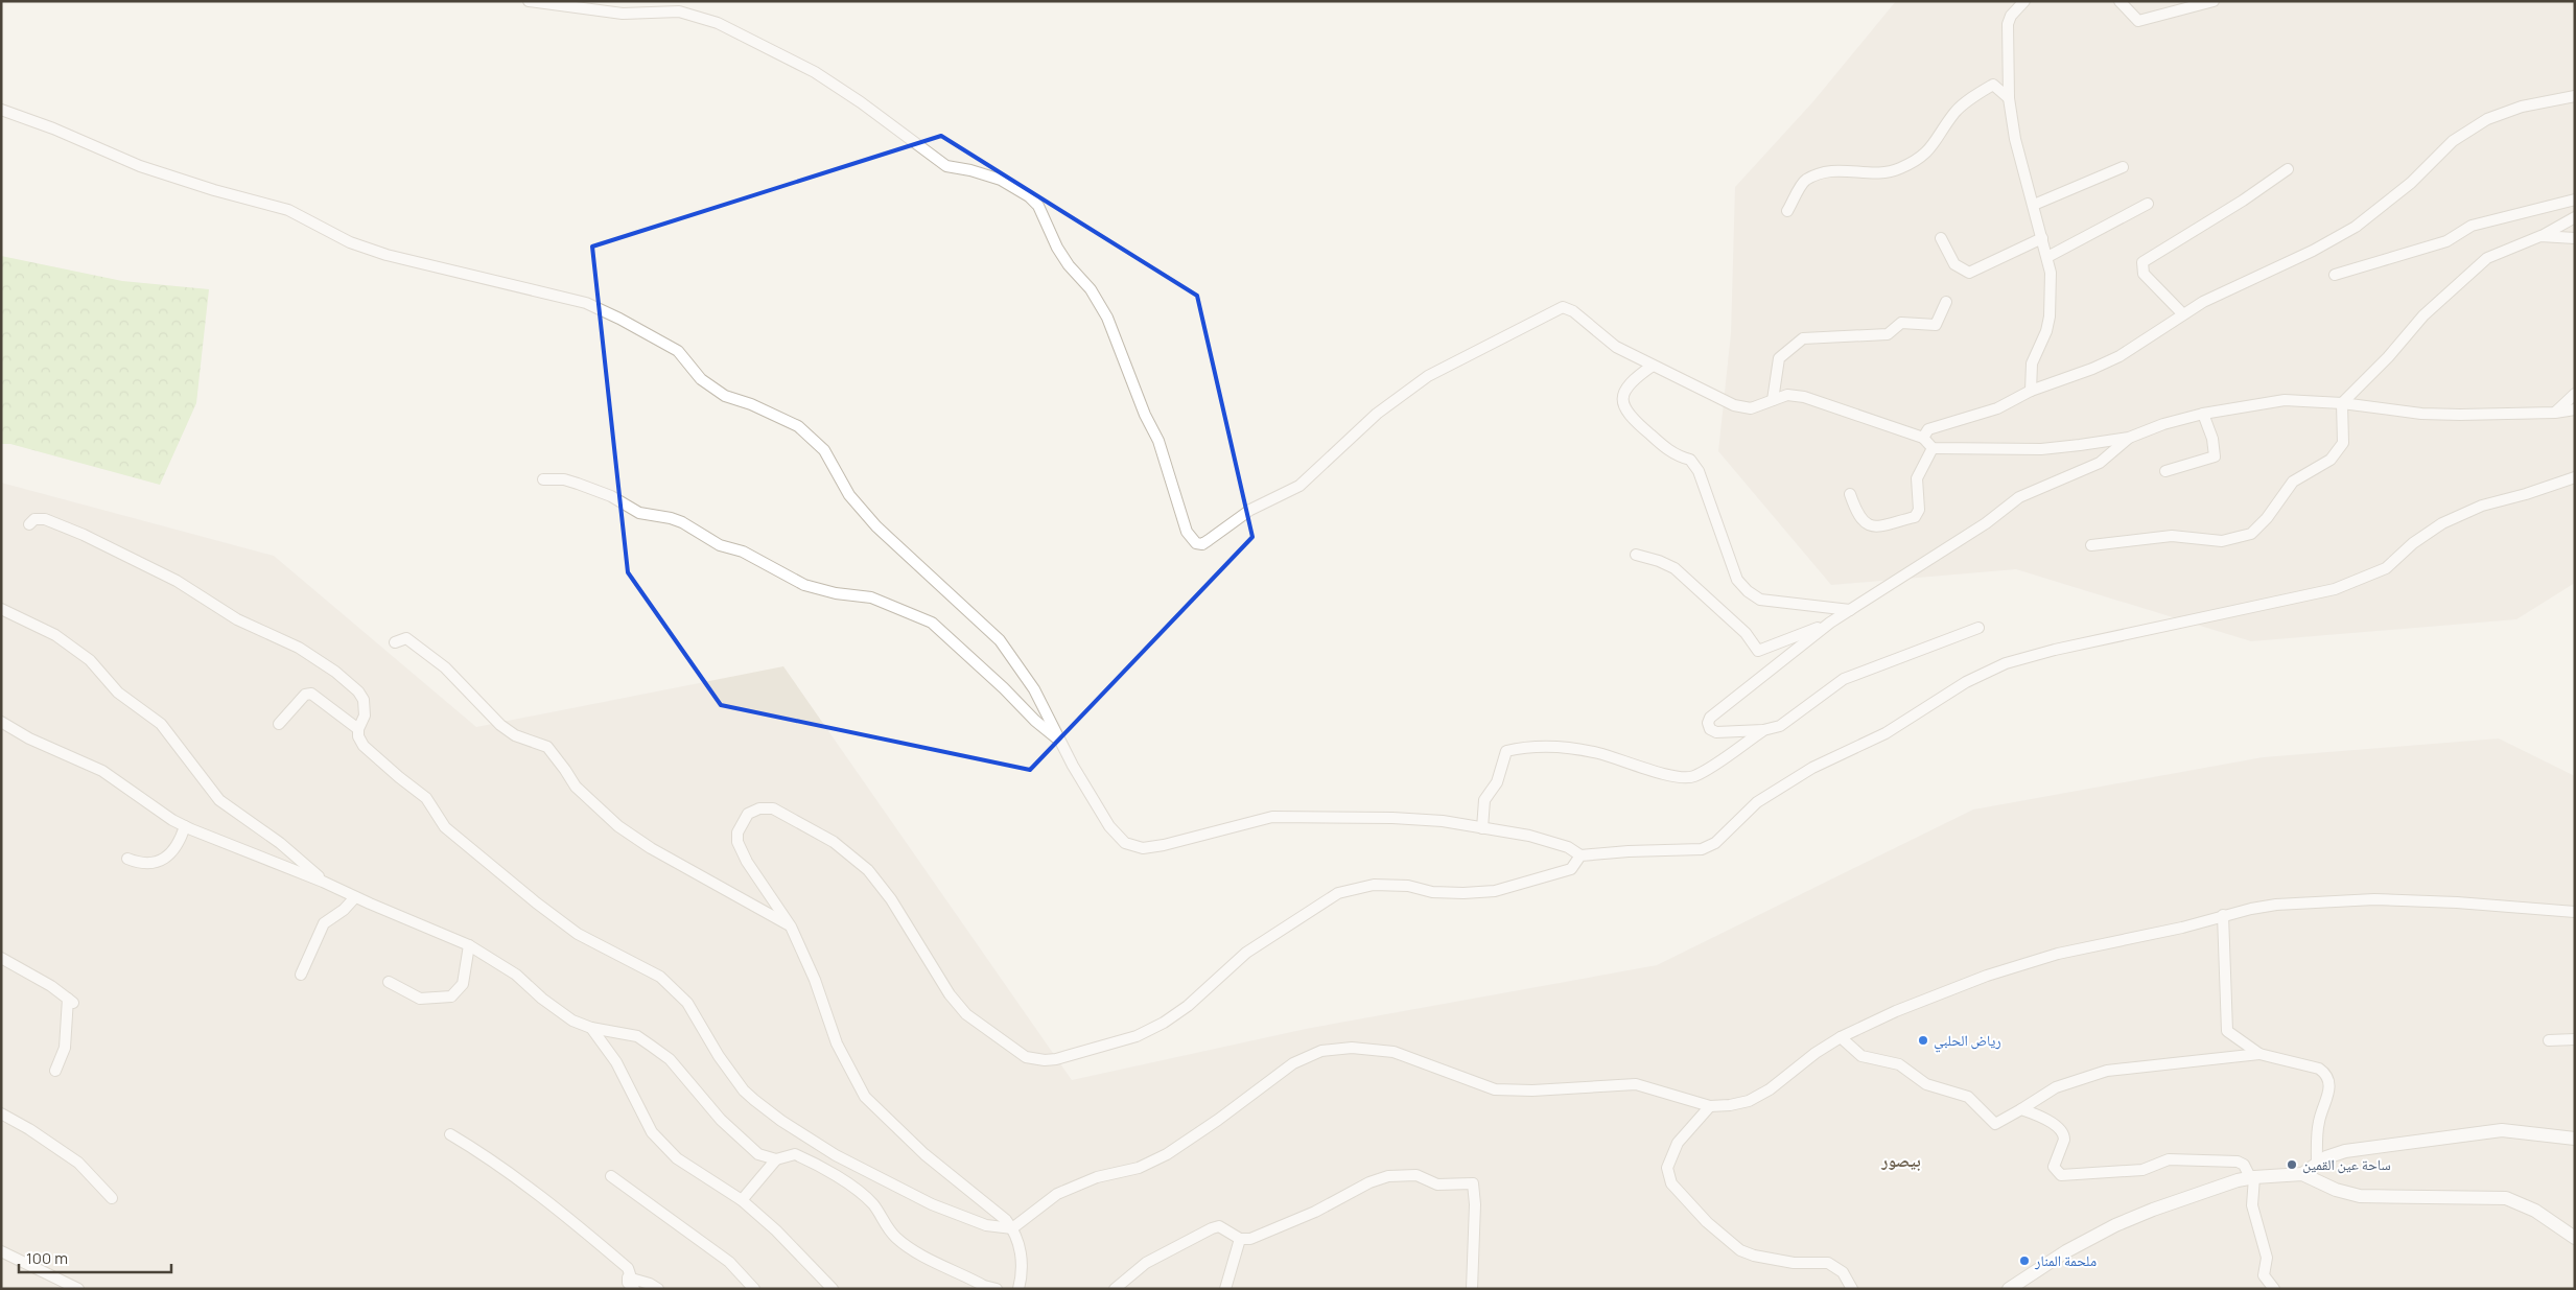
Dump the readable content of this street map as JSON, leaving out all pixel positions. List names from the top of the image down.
{
  "districts": ["بيصور"],
  "places": ["رياض الحلبي", "ساحة عين القمين", "ملحمة المنار"],
  "scale_bar": "100 m"
}
